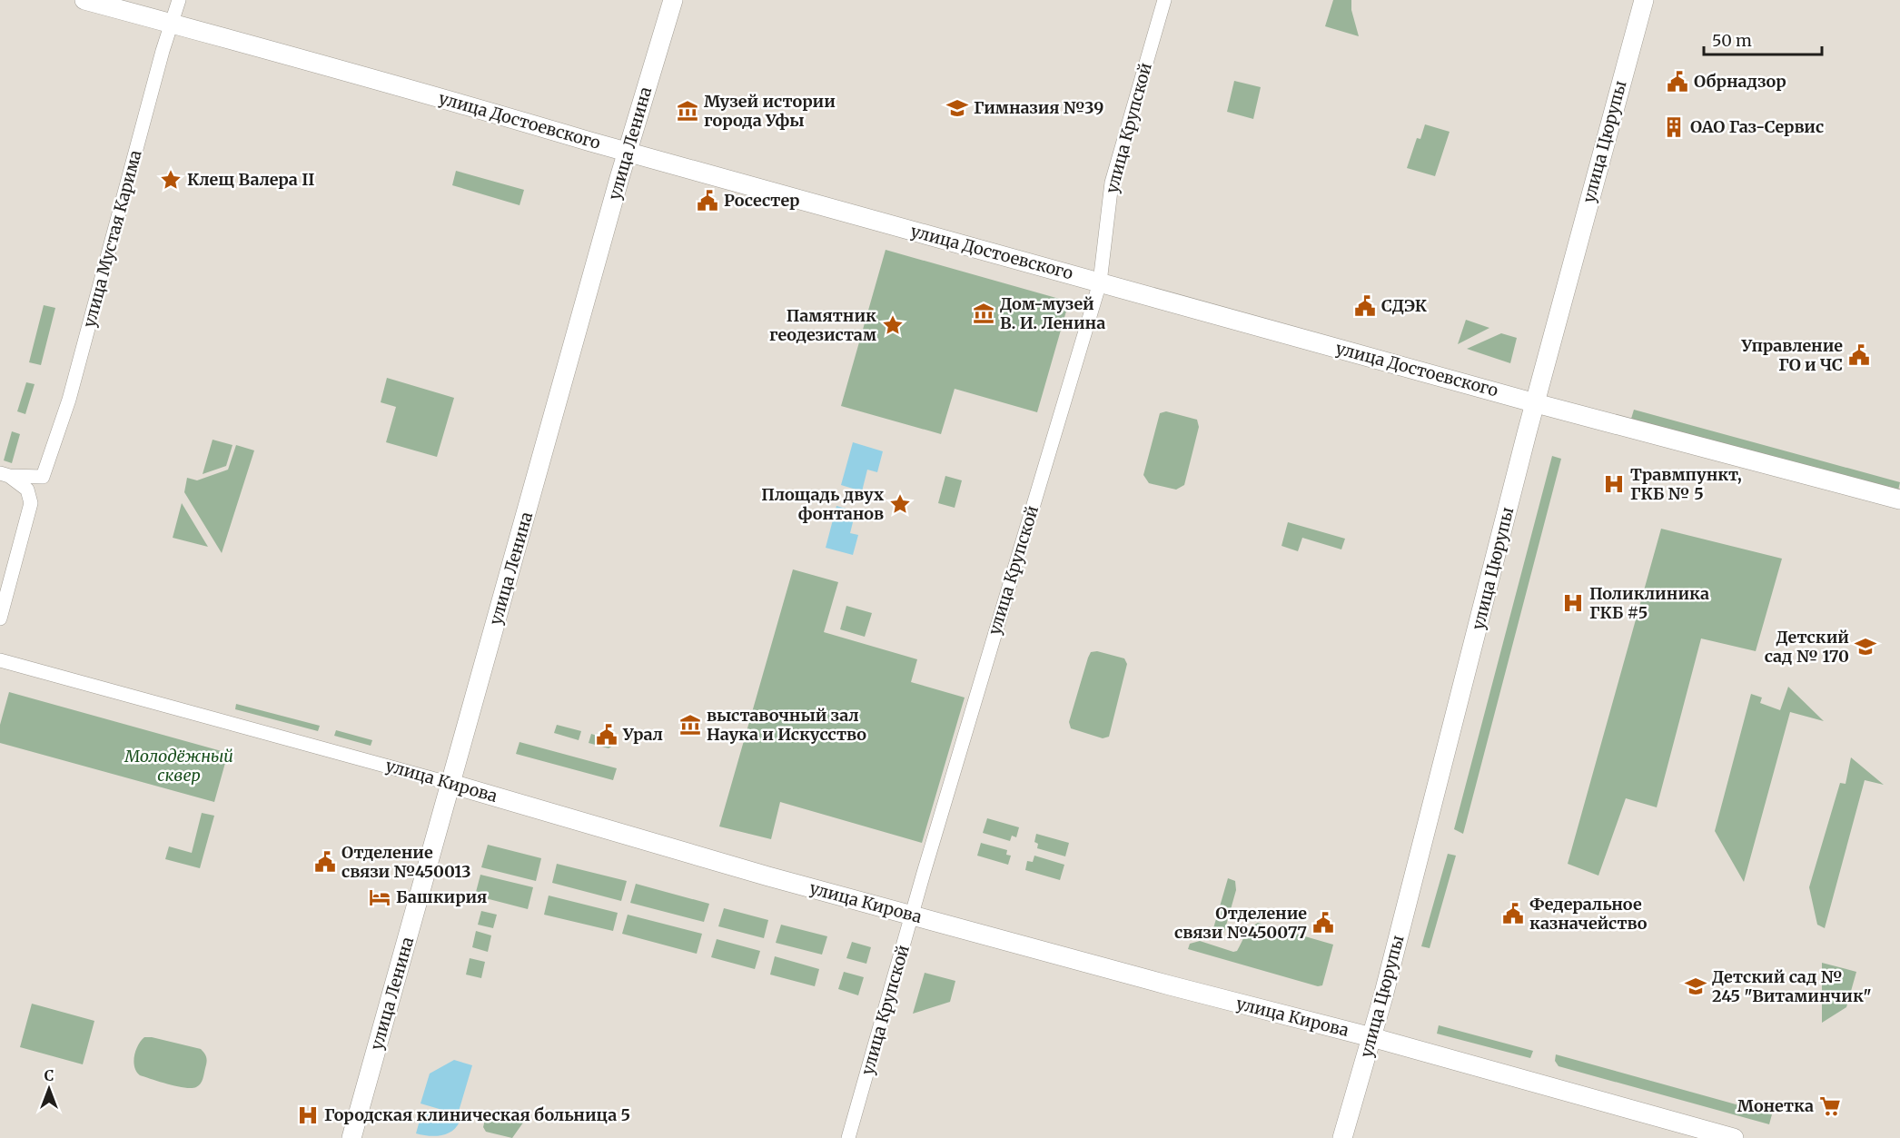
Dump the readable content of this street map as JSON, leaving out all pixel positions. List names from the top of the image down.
{
  "streets": {
    "main road": [
      "улица Достоевского",
      "улица Цюрупы",
      "улица Ленина",
      "улица Кирова"
    ],
    "street": ["улица Крупской", "улица Мустая Карима"]
  },
  "crossings": [
    ["улица Достоевского", "улица Крупской"],
    ["улица Достоевского", "улица Цюрупы"],
    ["улица Достоевского", "улица Ленина"],
    ["улица Достоевского", "улица Мустая Карима"],
    ["улица Крупской", "улица Кирова"],
    ["улица Цюрупы", "улица Кирова"],
    ["улица Ленина", "улица Кирова"]
  ],
  "parks": ["Молодёжный сквер"],
  "places": {
    "public building": [
      "Обрнадзор",
      "Росестер",
      "СДЭК",
      "Управление ГО и ЧС",
      "Урал",
      "Отделение связи №450013",
      "Федеральное казначейство",
      "Отделение связи №450077"
    ],
    "school or university": ["Гимназия №39", "Детский сад № 170", "Детский сад № 245 \"Витаминчик\""],
    "museum": ["Музей истории города Уфы", "Дом-музей В. И. Ленина", "выставочный зал Наука и Искусство"],
    "building": ["ОАО Газ-Сервис"],
    "place": ["Клещ Валера II", "Памятник геодезистам", "Площадь двух фонтанов"],
    "hospital": ["Травмпункт, ГКБ № 5", "Поликлиника ГКБ #5", "Городская клиническая больница 5"],
    "hotel": ["Башкирия"],
    "supermarket": ["Монетка"]
  },
  "scale_bar": "50 m",
  "north": "top"
}
